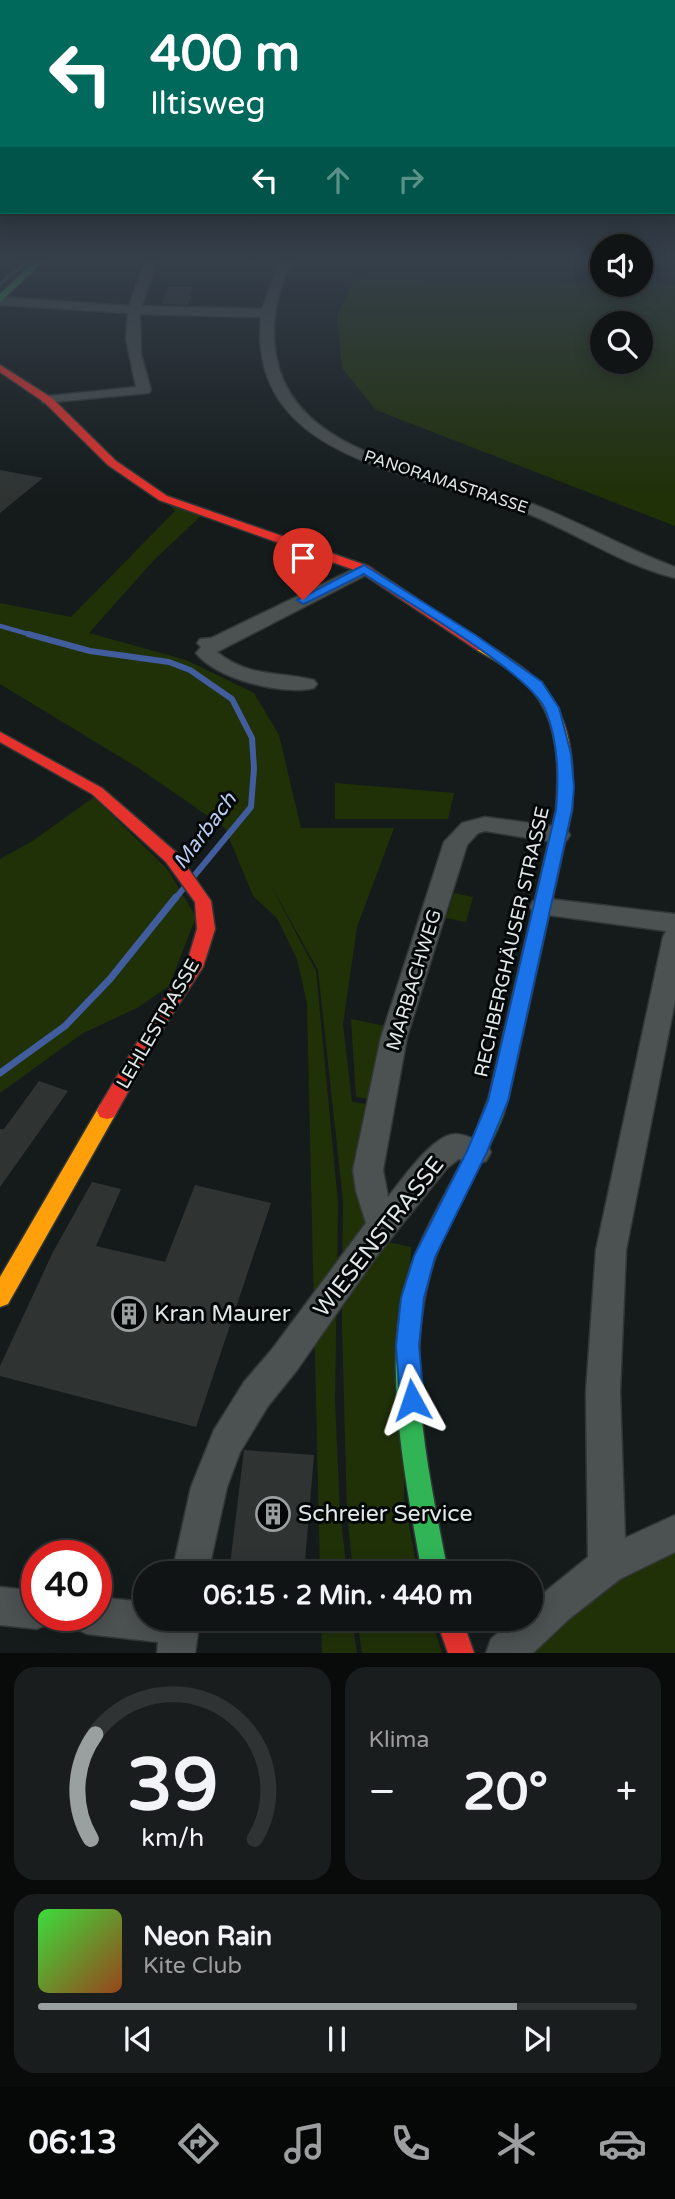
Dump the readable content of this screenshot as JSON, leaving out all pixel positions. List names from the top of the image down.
{
  "streets": {
    "street": [
      "PANORAMASTRASSE",
      "RECHBERGHÄUSER STRASSE",
      "MARBACHWEG",
      "LEHLESTRASSE",
      "WIESENSTRASSE"
    ]
  },
  "crossings": [
    ["RECHBERGHÄUSER STRASSE", "MARBACHWEG"],
    ["RECHBERGHÄUSER STRASSE", "WIESENSTRASSE"],
    ["MARBACHWEG", "WIESENSTRASSE"]
  ],
  "water": ["Marbach"],
  "places": {
    "building": ["Kran Maurer", "Schreier Service"]
  },
  "page": {
    "turn": ["400 m", "Iltisweg"],
    "limit": "40",
    "trip": "06:15 · 2 Min. · 440 m",
    "tile": "Klima",
    "heat": ["−", "20°", "+"],
    "song": ["Neon Rain", "Kite Club"],
    "tabs": "06:13",
    "gauge": ["39", "km/h"]
  }
}
